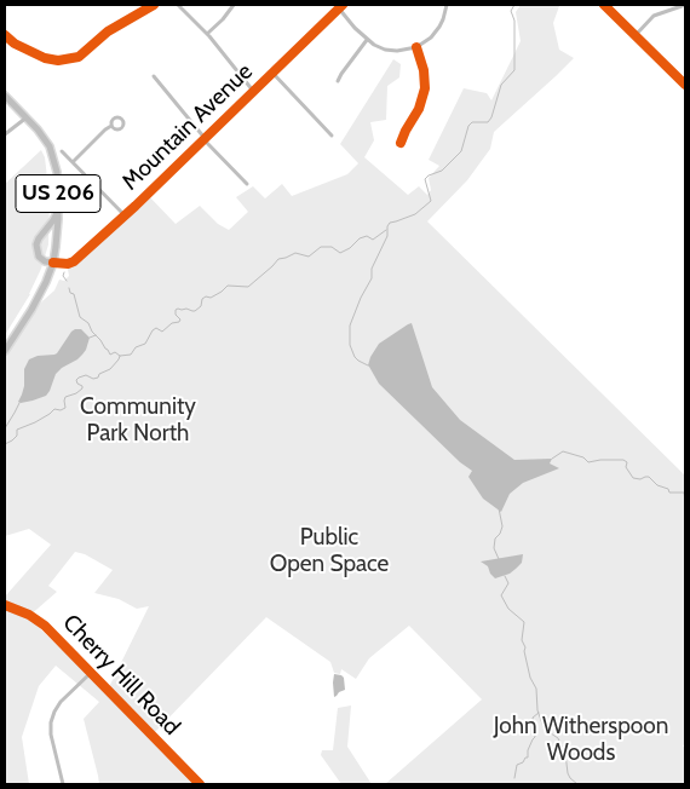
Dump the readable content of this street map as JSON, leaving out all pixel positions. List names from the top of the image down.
{
  "streets": {
    "highway": ["US 206"],
    "street": ["Mountain Avenue", "Cherry Hill Road"]
  },
  "crossings": [
    ["Mountain Avenue", "US 206"]
  ],
  "parks": ["Community Park North", "Public Open Space", "John Witherspoon Woods"]
}
